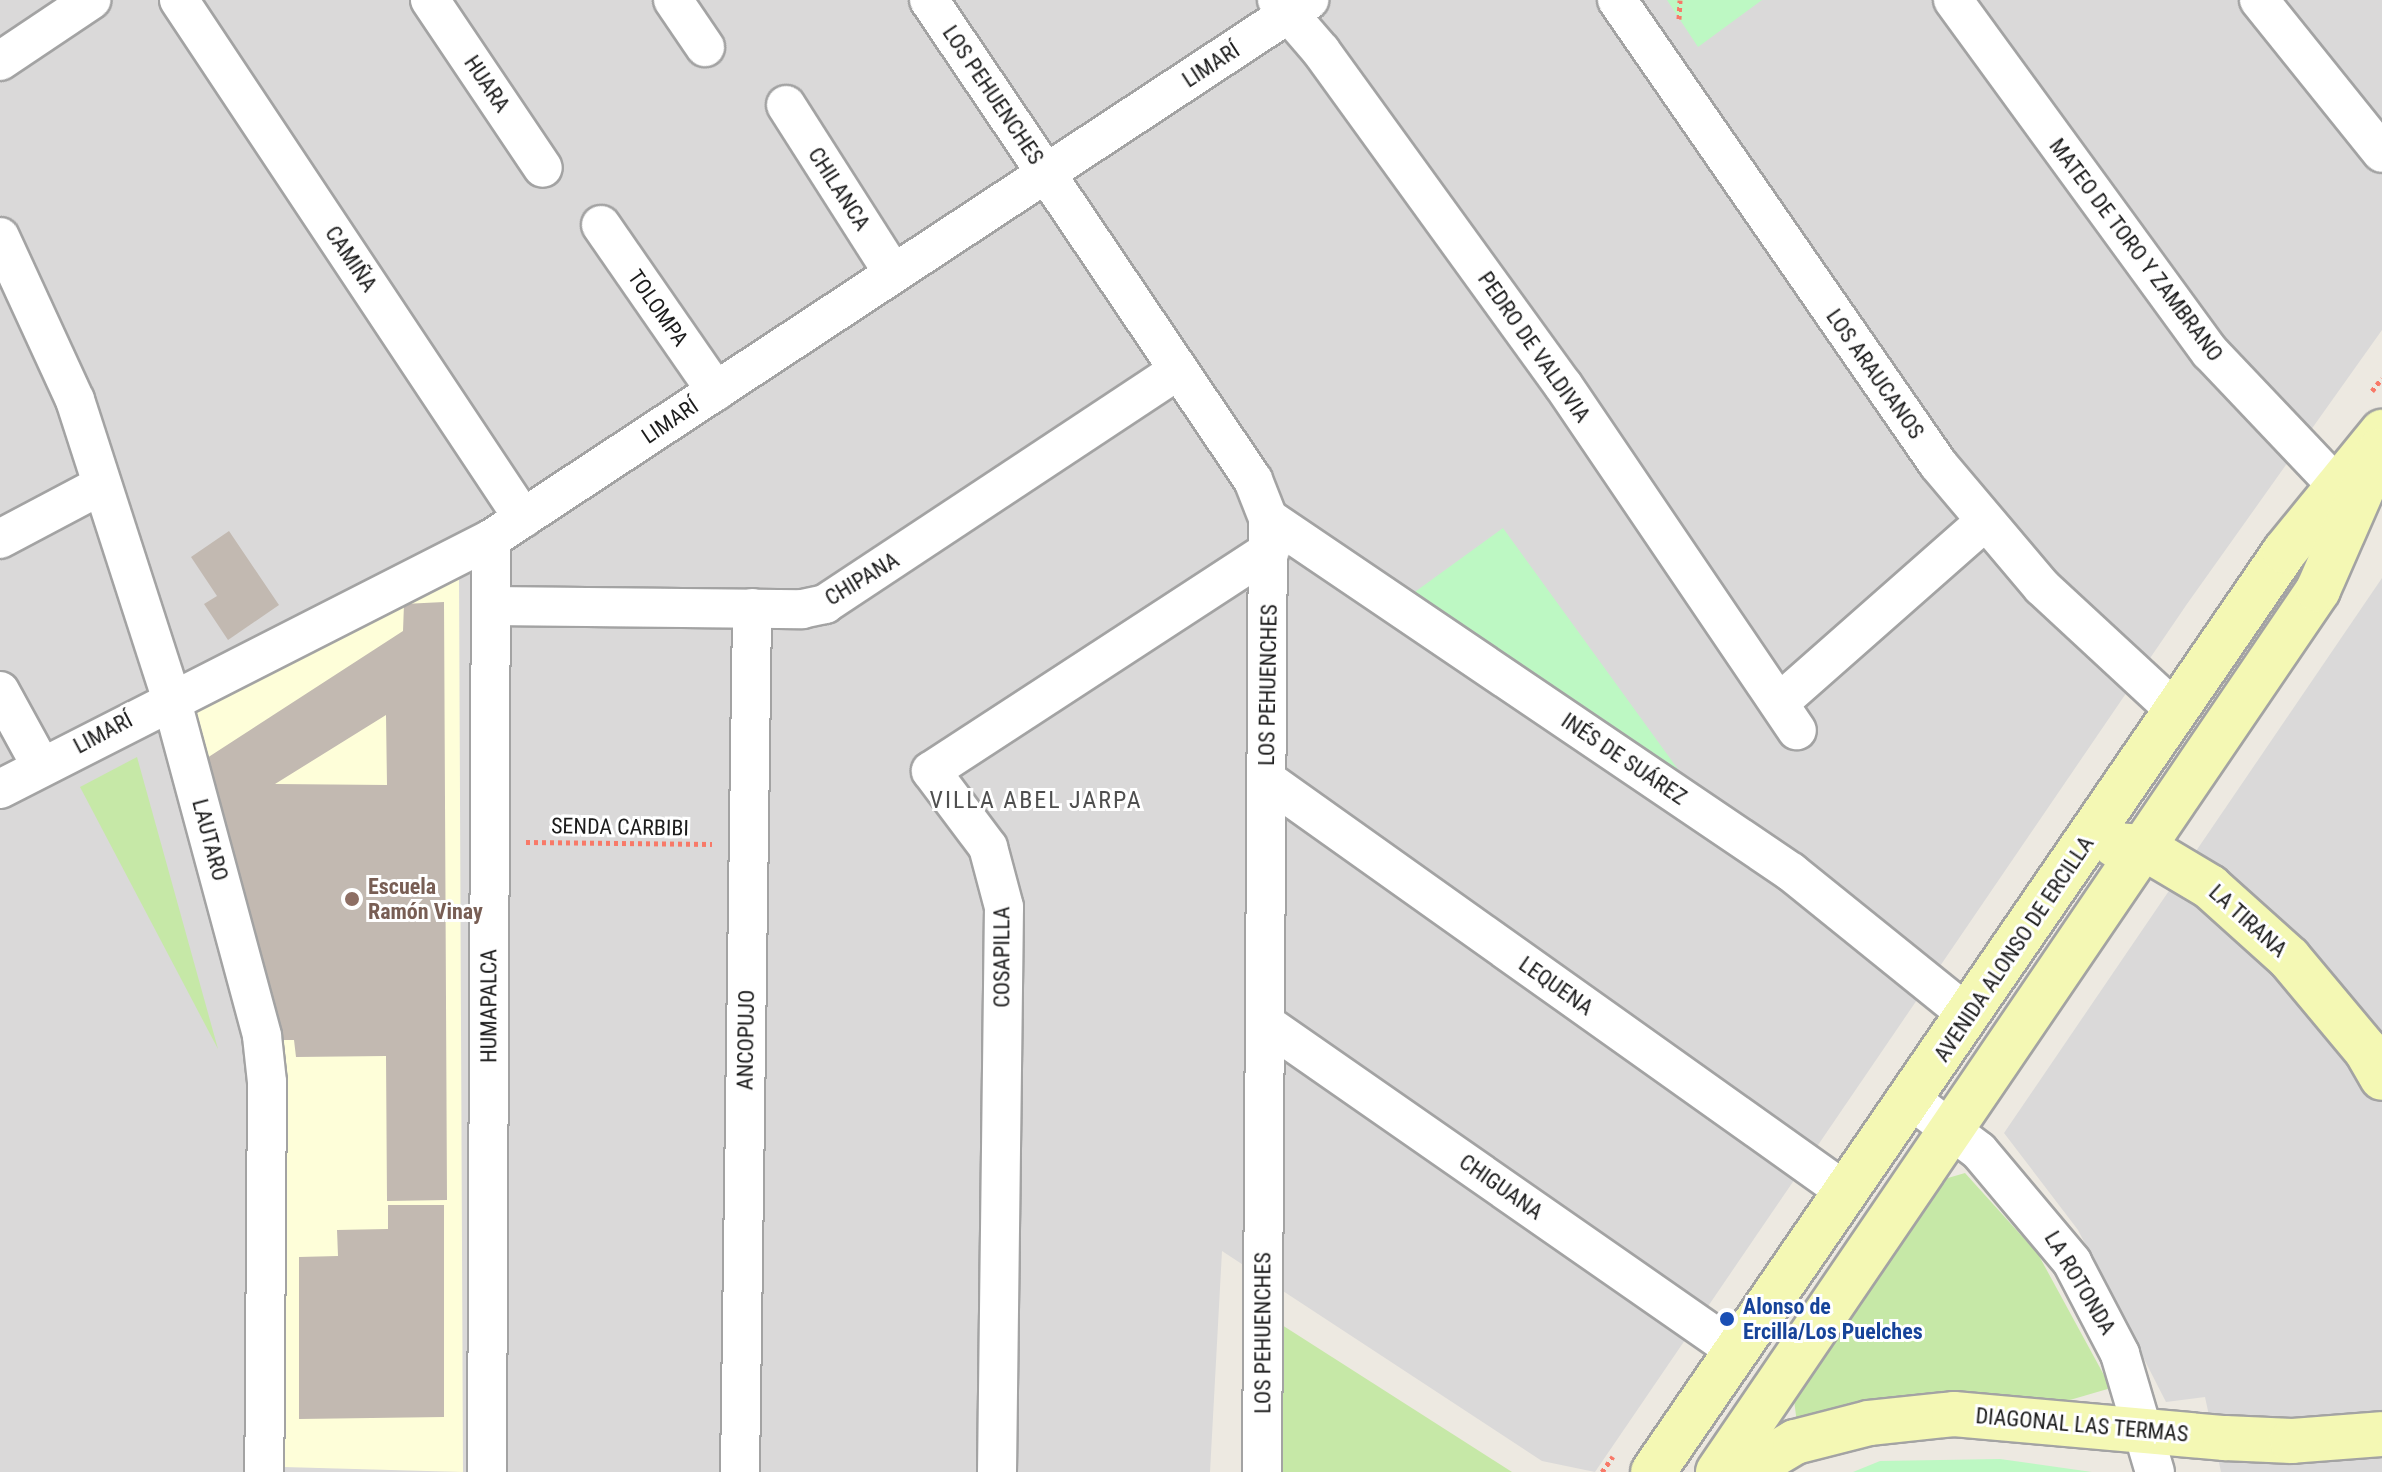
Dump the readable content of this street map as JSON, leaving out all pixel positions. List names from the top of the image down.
{
  "streets": {
    "main road": ["LA TIRANA", "AVENIDA ALONSO DE ERCILLA", "DIAGONAL LAS TERMAS"],
    "street": [
      "LIMARÍ",
      "HUARA",
      "LOS PEHUENCHES",
      "CHILANCA",
      "MATEO DE TORO Y ZAMBRANO",
      "CAMIÑA",
      "TOLOMPA",
      "PEDRO DE VALDIVIA",
      "LOS ARAUCANOS",
      "CHIPANA",
      "INÉS DE SUÁREZ",
      "LAUTARO",
      "COSAPILLA",
      "LEQUENA",
      "HUMAPALCA",
      "ANCOPUJO",
      "CHIGUANA",
      "LA ROTONDA"
    ],
    "path": ["SENDA CARBIBI"]
  },
  "crossings": [
    ["LIMARÍ", "LOS PEHUENCHES"],
    ["LIMARÍ", "CHILANCA"],
    ["LIMARÍ", "CAMIÑA"],
    ["LIMARÍ", "TOLOMPA"],
    ["LIMARÍ", "PEDRO DE VALDIVIA"],
    ["LIMARÍ", "LAUTARO"],
    ["LIMARÍ", "HUMAPALCA"],
    ["LOS PEHUENCHES", "CHIPANA"],
    ["LOS PEHUENCHES", "INÉS DE SUÁREZ"],
    ["LOS PEHUENCHES", "COSAPILLA"],
    ["LOS PEHUENCHES", "LEQUENA"],
    ["LOS PEHUENCHES", "CHIGUANA"],
    ["MATEO DE TORO Y ZAMBRANO", "AVENIDA ALONSO DE ERCILLA"],
    ["PEDRO DE VALDIVIA", "LOS ARAUCANOS"],
    ["LOS ARAUCANOS", "AVENIDA ALONSO DE ERCILLA"],
    ["CHIPANA", "HUMAPALCA"],
    ["CHIPANA", "ANCOPUJO"],
    ["INÉS DE SUÁREZ", "AVENIDA ALONSO DE ERCILLA"],
    ["INÉS DE SUÁREZ", "COSAPILLA"],
    ["SENDA CARBIBI", "HUMAPALCA"],
    ["SENDA CARBIBI", "ANCOPUJO"],
    ["AVENIDA ALONSO DE ERCILLA", "LEQUENA"],
    ["AVENIDA ALONSO DE ERCILLA", "CHIGUANA"],
    ["AVENIDA ALONSO DE ERCILLA", "LA ROTONDA"],
    ["LA ROTONDA", "DIAGONAL LAS TERMAS"]
  ],
  "districts": ["VILLA ABEL JARPA"],
  "places": ["Escuela Ramón Vinay", "Alonso de Ercilla/Los Puelches"]
}
